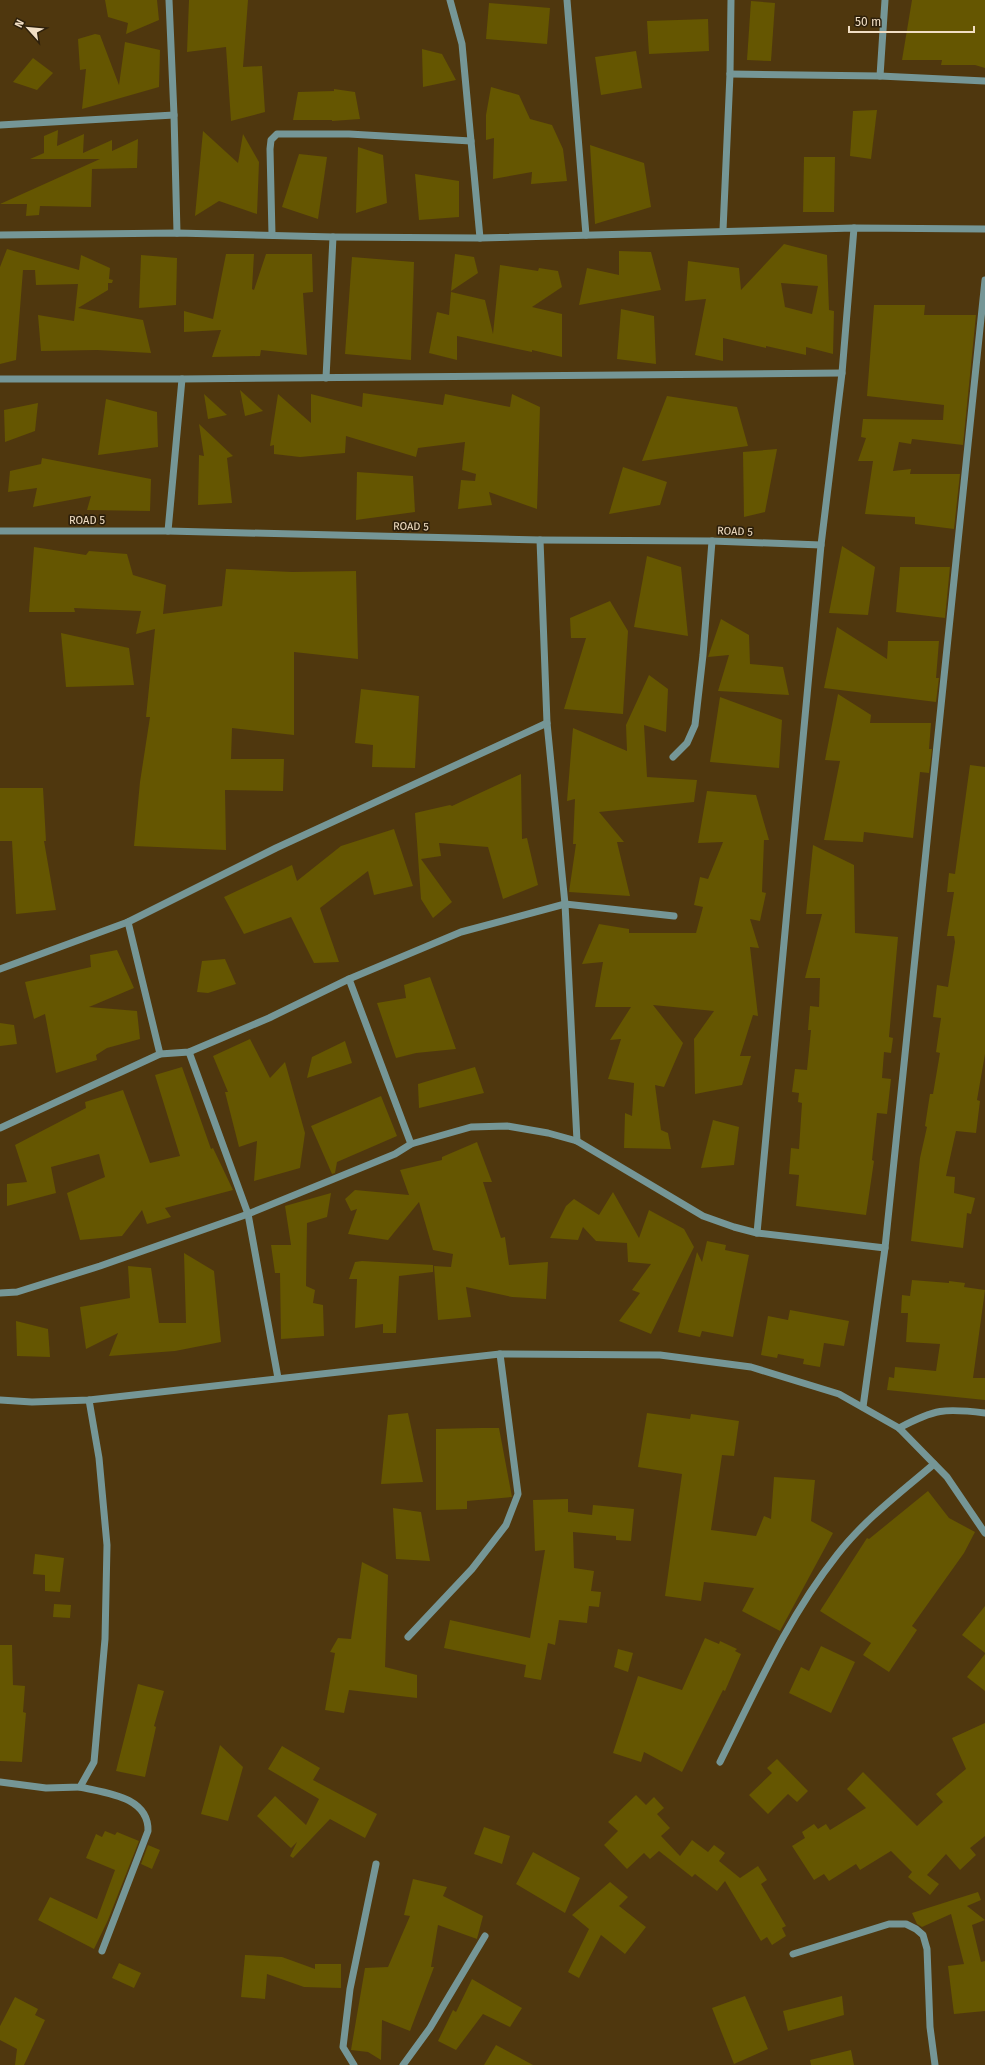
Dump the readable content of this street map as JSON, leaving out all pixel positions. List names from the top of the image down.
{
  "streets": {
    "street": ["ROAD 5"]
  },
  "scale_bar": "50 m",
  "north": "top left"
}
